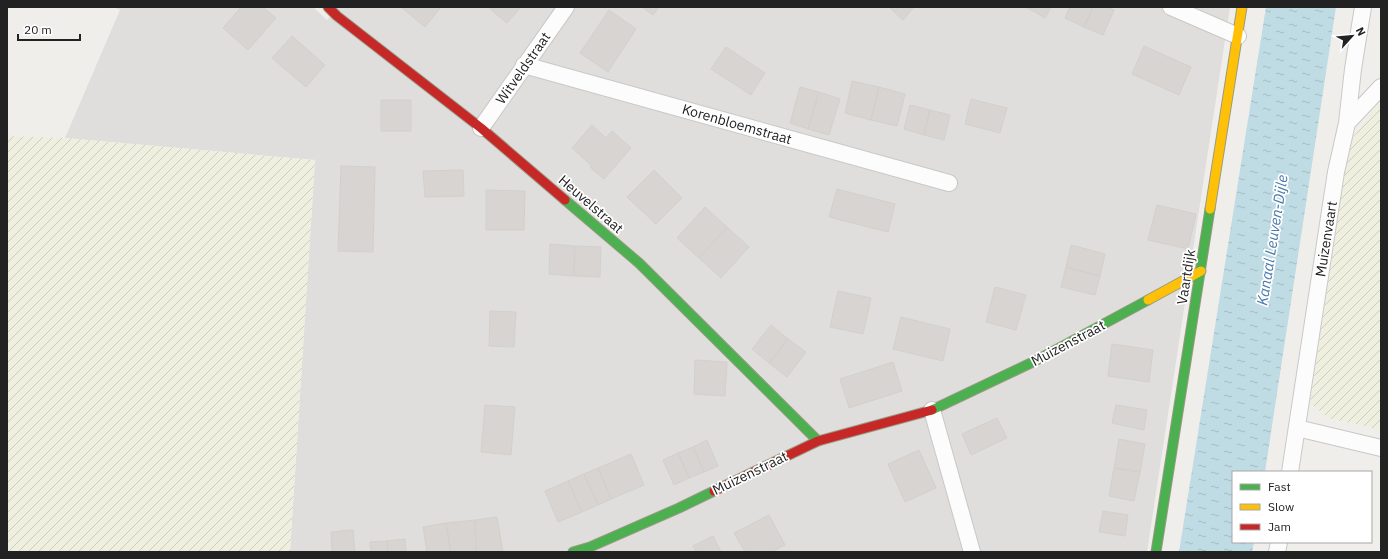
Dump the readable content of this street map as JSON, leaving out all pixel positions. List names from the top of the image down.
{
  "streets": {
    "street": [
      "Witveldstraat",
      "Korenbloemstraat",
      "Heuvelstraat",
      "Muizenvaart",
      "Vaartdijk",
      "Muizenstraat"
    ]
  },
  "crossings": [
    ["Witveldstraat", "Korenbloemstraat"],
    ["Witveldstraat", "Heuvelstraat"],
    ["Heuvelstraat", "Muizenstraat"],
    ["Vaartdijk", "Muizenstraat"]
  ],
  "water": ["Kanaal Leuven-Dijle"],
  "legend": ["Fast", "Slow", "Jam"],
  "scale_bar": "20 m",
  "north": "top right"
}
